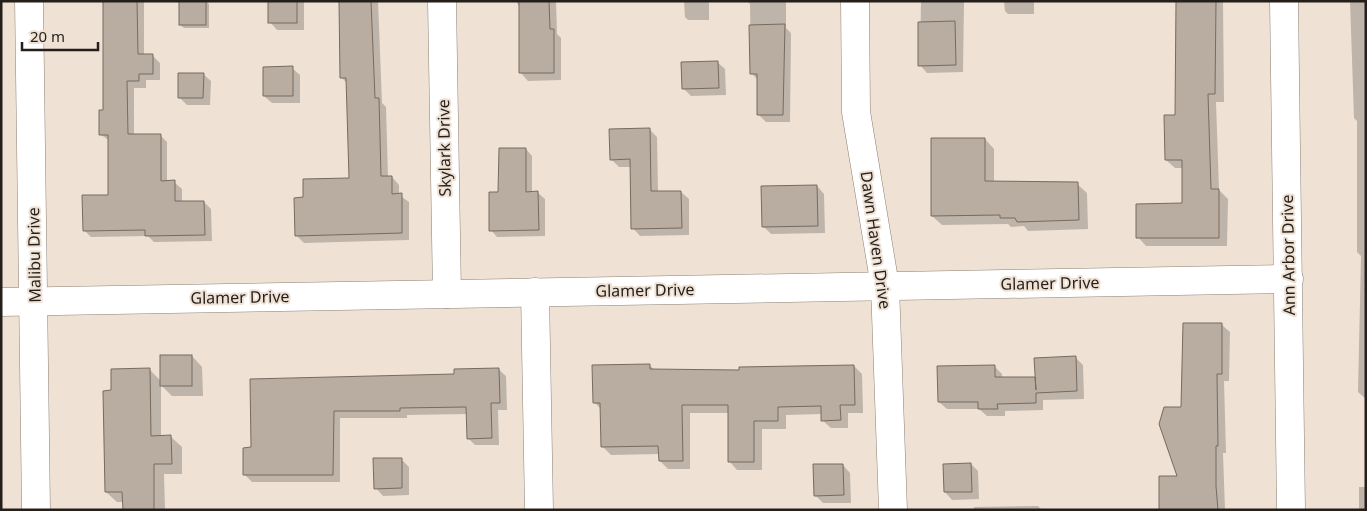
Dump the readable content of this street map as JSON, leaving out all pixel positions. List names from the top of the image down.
{
  "streets": {
    "street": [
      "Skylark Drive",
      "Dawn Haven Drive",
      "Malibu Drive",
      "Ann Arbor Drive",
      "Glamer Drive"
    ]
  },
  "crossings": [
    ["Skylark Drive", "Glamer Drive"],
    ["Dawn Haven Drive", "Glamer Drive"],
    ["Malibu Drive", "Glamer Drive"],
    ["Ann Arbor Drive", "Glamer Drive"]
  ],
  "scale_bar": "20 m"
}
